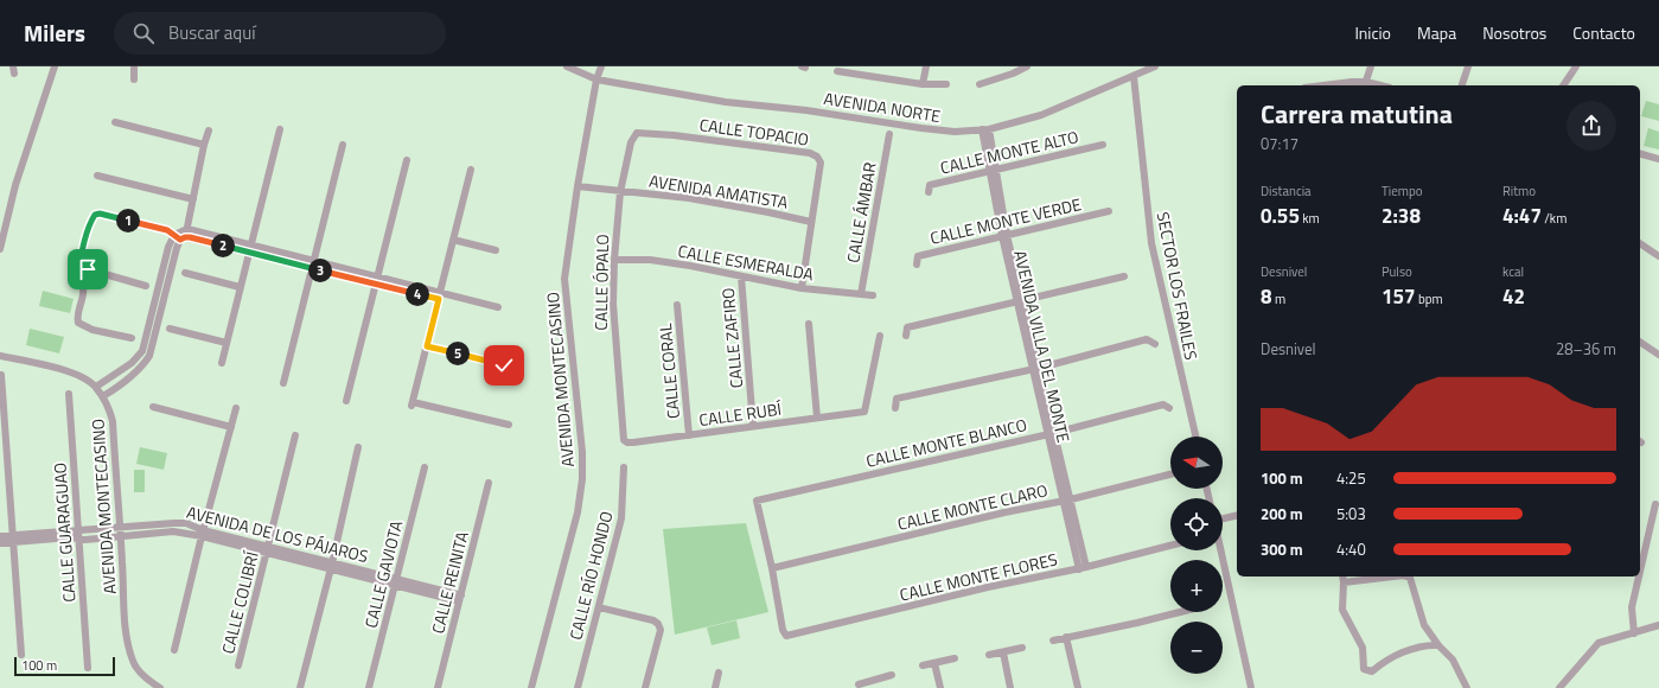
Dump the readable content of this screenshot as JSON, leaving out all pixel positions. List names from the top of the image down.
{
  "streets": {
    "street": [
      "AVENIDA NORTE",
      "CALLE TOPACIO",
      "CALLE MONTE ALTO",
      "AVENIDA AMATISTA",
      "CALLE ÁMBAR",
      "CALLE MONTE VERDE",
      "CALLE ESMERALDA",
      "CALLE ÓPALO",
      "SECTOR LOS FRAILES",
      "CALLE ZAFIRO",
      "AVENIDA VILLA DEL MONTE",
      "CALLE CORAL",
      "AVENIDA MONTECASINO",
      "CALLE RUBÍ",
      "CALLE MONTE BLANCO",
      "CALLE MONTE CLARO",
      "CALLE GUARAGUAO",
      "AVENIDA DE LOS PÁJAROS",
      "CALLE GAVIOTA",
      "CALLE RÍO HONDO",
      "CALLE MONTE FLORES",
      "CALLE REINITA",
      "CALLE COLIBRÍ"
    ]
  },
  "crossings": [
    ["AVENIDA NORTE", "SECTOR LOS FRAILES"],
    ["AVENIDA NORTE", "AVENIDA VILLA DEL MONTE"],
    ["AVENIDA NORTE", "AVENIDA MONTECASINO"],
    ["CALLE TOPACIO", "AVENIDA AMATISTA"],
    ["CALLE TOPACIO", "CALLE ESMERALDA"],
    ["CALLE TOPACIO", "CALLE ÓPALO"],
    ["CALLE MONTE ALTO", "AVENIDA VILLA DEL MONTE"],
    ["AVENIDA AMATISTA", "CALLE ÓPALO"],
    ["AVENIDA AMATISTA", "AVENIDA MONTECASINO"],
    ["CALLE ÁMBAR", "CALLE ESMERALDA"],
    ["CALLE MONTE VERDE", "AVENIDA VILLA DEL MONTE"],
    ["CALLE ESMERALDA", "CALLE ÓPALO"],
    ["CALLE ESMERALDA", "CALLE ZAFIRO"],
    ["CALLE ÓPALO", "CALLE RUBÍ"],
    ["CALLE ZAFIRO", "CALLE RUBÍ"],
    ["AVENIDA VILLA DEL MONTE", "CALLE MONTE BLANCO"],
    ["AVENIDA VILLA DEL MONTE", "CALLE MONTE CLARO"],
    ["AVENIDA VILLA DEL MONTE", "CALLE MONTE FLORES"],
    ["CALLE CORAL", "CALLE RUBÍ"],
    ["AVENIDA MONTECASINO", "AVENIDA DE LOS PÁJAROS"],
    ["CALLE MONTE BLANCO", "CALLE MONTE CLARO"],
    ["CALLE MONTE BLANCO", "CALLE MONTE FLORES"],
    ["CALLE MONTE CLARO", "CALLE MONTE FLORES"],
    ["CALLE GUARAGUAO", "AVENIDA DE LOS PÁJAROS"],
    ["AVENIDA DE LOS PÁJAROS", "CALLE GAVIOTA"],
    ["AVENIDA DE LOS PÁJAROS", "CALLE REINITA"],
    ["AVENIDA DE LOS PÁJAROS", "CALLE COLIBRÍ"]
  ],
  "scale_bar": "100 m",
  "north": "left",
  "page": {
    "header": "Milers",
    "search": "Buscar aquí",
    "nav": [
      "Inicio",
      "Mapa",
      "Nosotros",
      "Contacto"
    ],
    "heading": ["Carrera matutina", "07:17"],
    "stats": [
      ["Distancia", "0.55 km"],
      ["Tiempo", "2:38"],
      ["Ritmo", "4:47 /km"],
      ["Desnivel", "8 m"],
      ["Pulso", "157 bpm"],
      ["kcal", "42"]
    ],
    "pins": [
      "1",
      "2",
      "3",
      "4",
      "5"
    ],
    "chart": ["Desnivel", "28–36 m"],
    "map_buttons": ["+", "−"],
    "list": [
      {
        "name": "100 m",
        "note": "4:25"
      },
      {
        "name": "200 m",
        "note": "5:03"
      },
      {
        "name": "300 m",
        "note": "4:40"
      }
    ],
    "scale": "100 m"
  }
}
